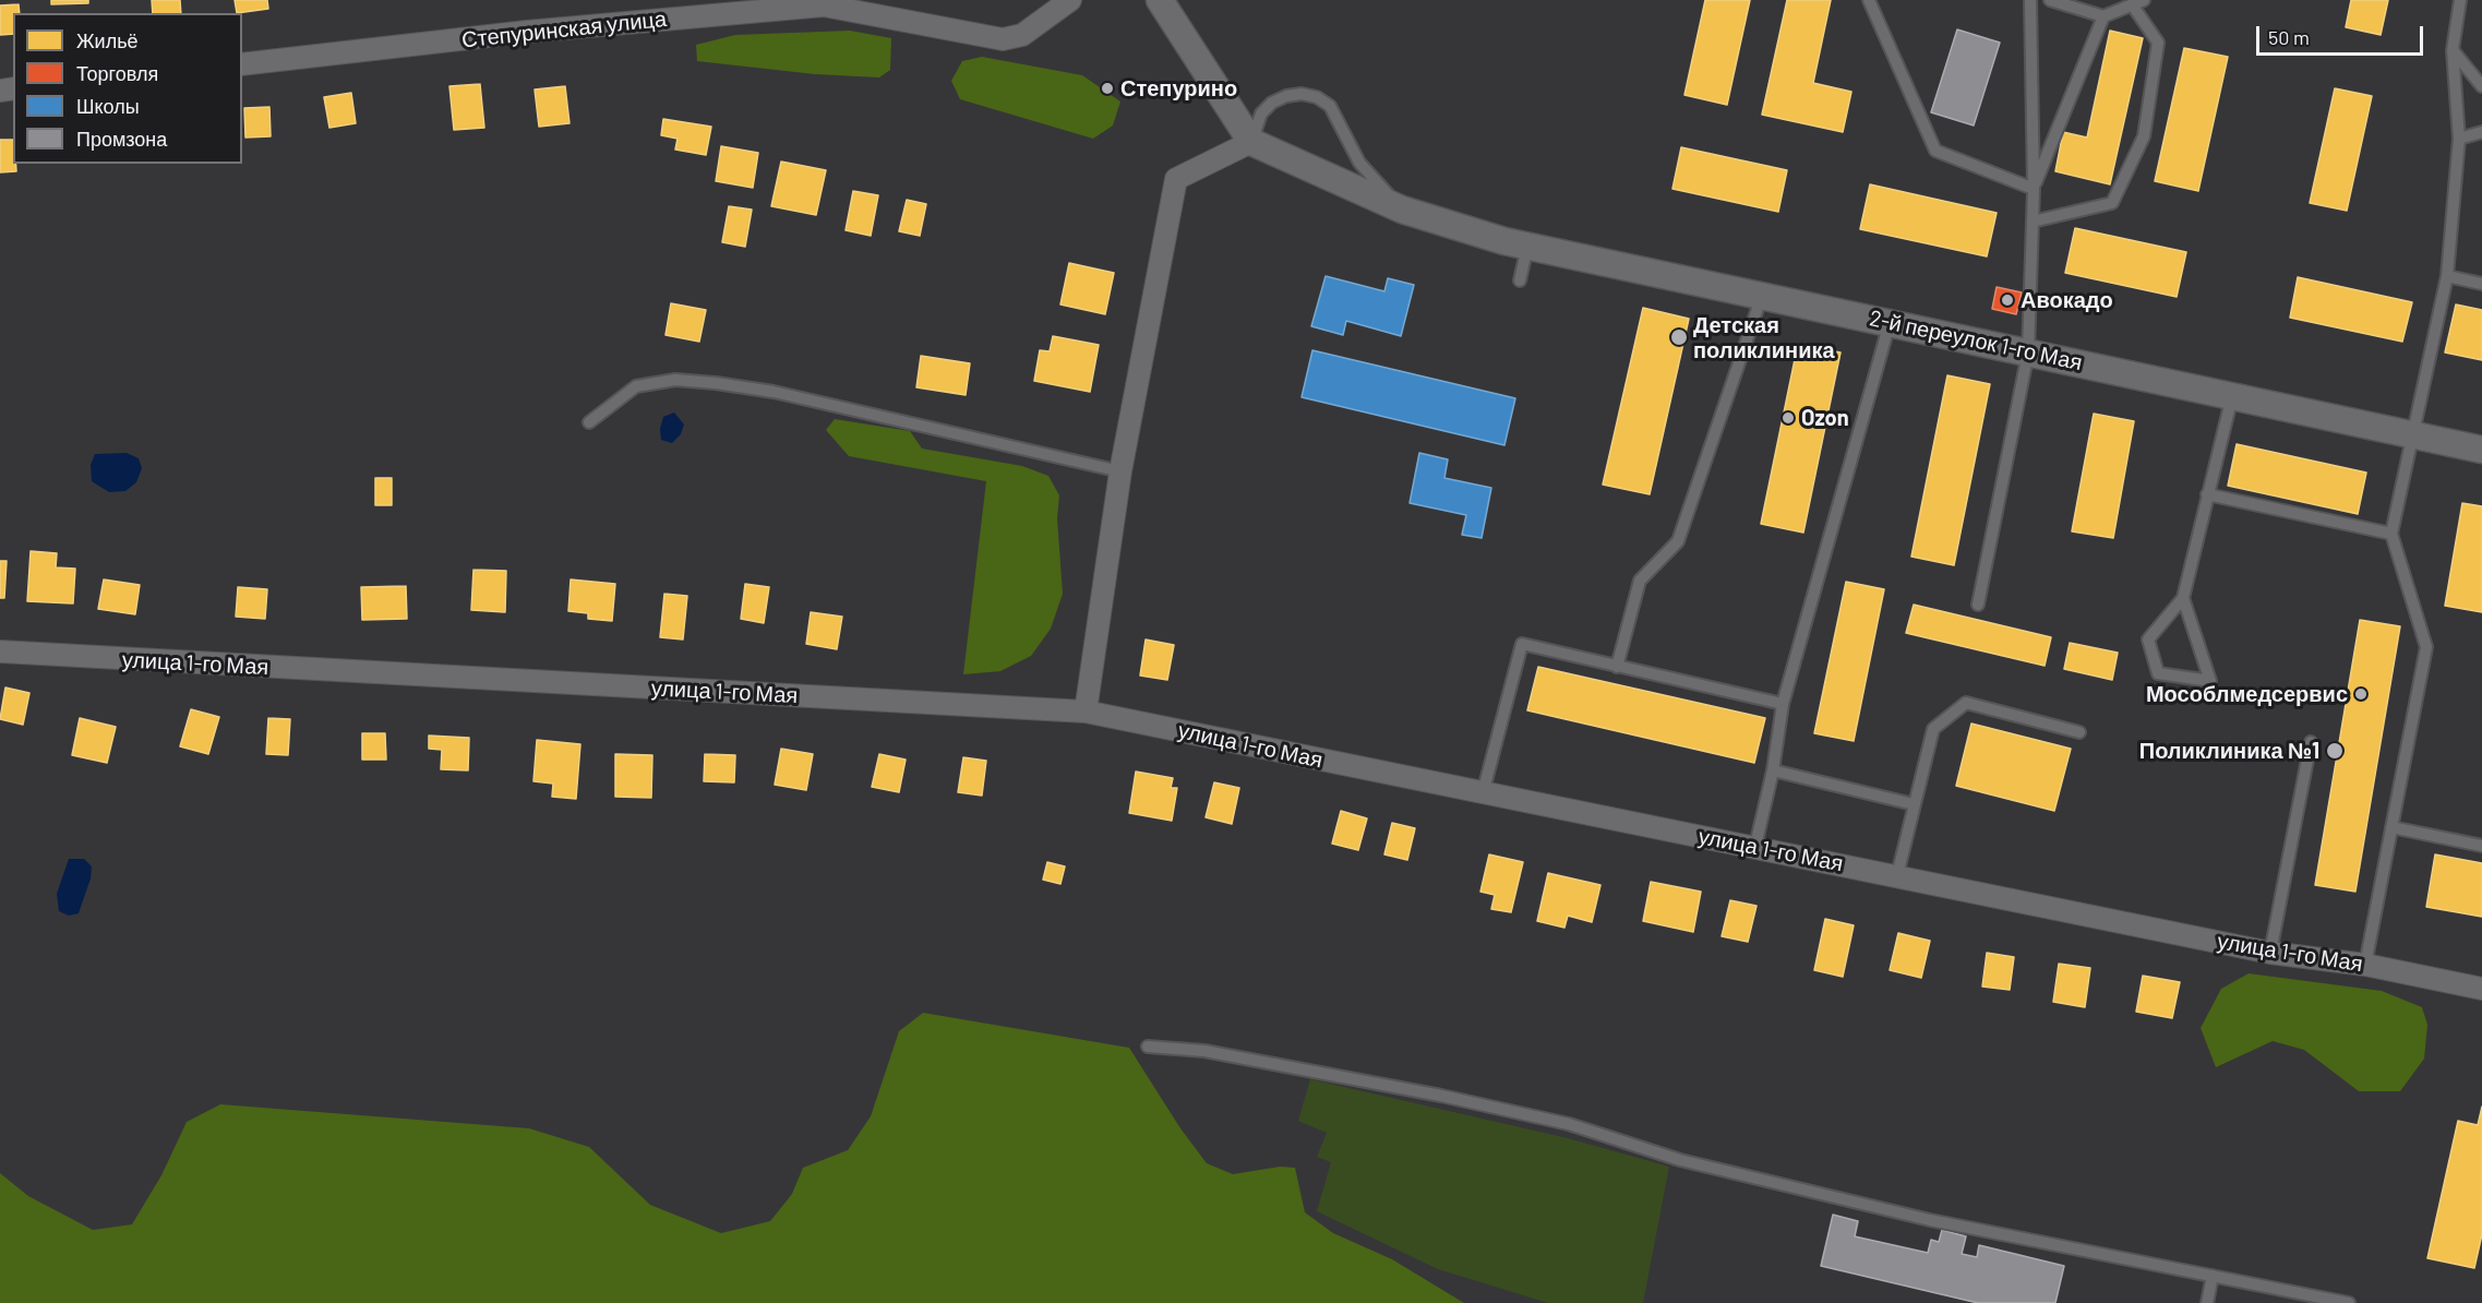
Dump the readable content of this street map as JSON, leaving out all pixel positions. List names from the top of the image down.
{
  "streets": {
    "street": ["Степуринская улица", "2-й переулок 1-го Мая", "улица 1-го Мая"]
  },
  "places": [
    "Степурино",
    "Авокадо",
    "Детская поликлиника",
    "Ozon",
    "Мособлмедсервис",
    "Поликлиника №1"
  ],
  "legend": [
    "Жильё",
    "Торговля",
    "Школы",
    "Промзона"
  ],
  "scale_bar": "50 m"
}
